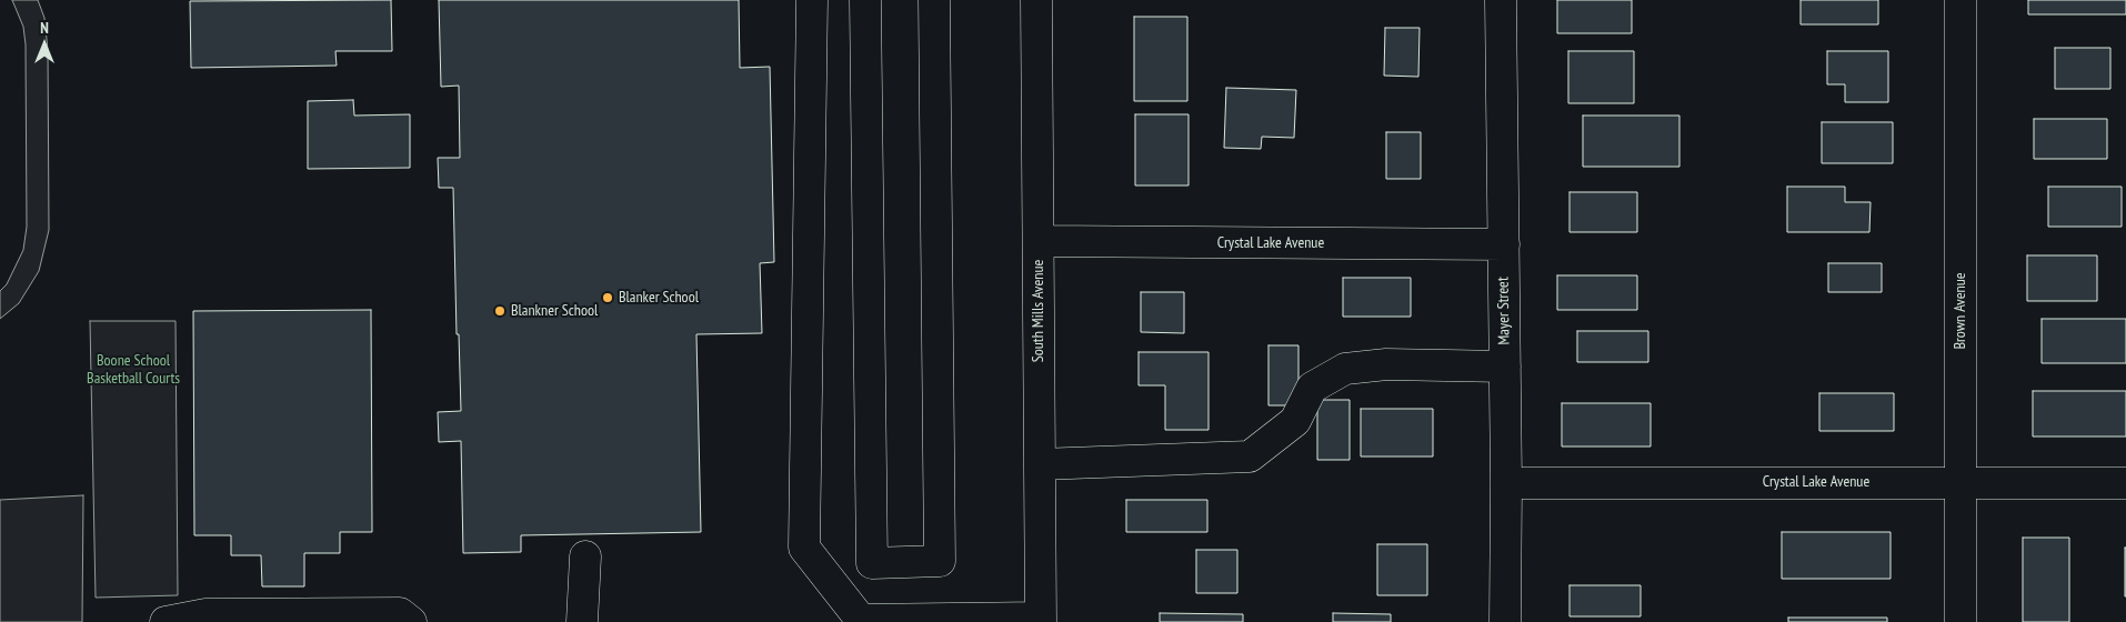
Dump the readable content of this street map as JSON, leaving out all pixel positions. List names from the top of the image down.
{
  "streets": {
    "street": [
      "Crystal Lake Avenue",
      "South Mills Avenue",
      "Mayer Street",
      "Brown Avenue"
    ]
  },
  "crossings": [
    ["Crystal Lake Avenue", "South Mills Avenue"],
    ["Crystal Lake Avenue", "Mayer Street"],
    ["Crystal Lake Avenue", "Brown Avenue"]
  ],
  "parks": ["Boone School Basketball Courts"],
  "places": ["Blanker School", "Blankner School"],
  "north": "top"
}
